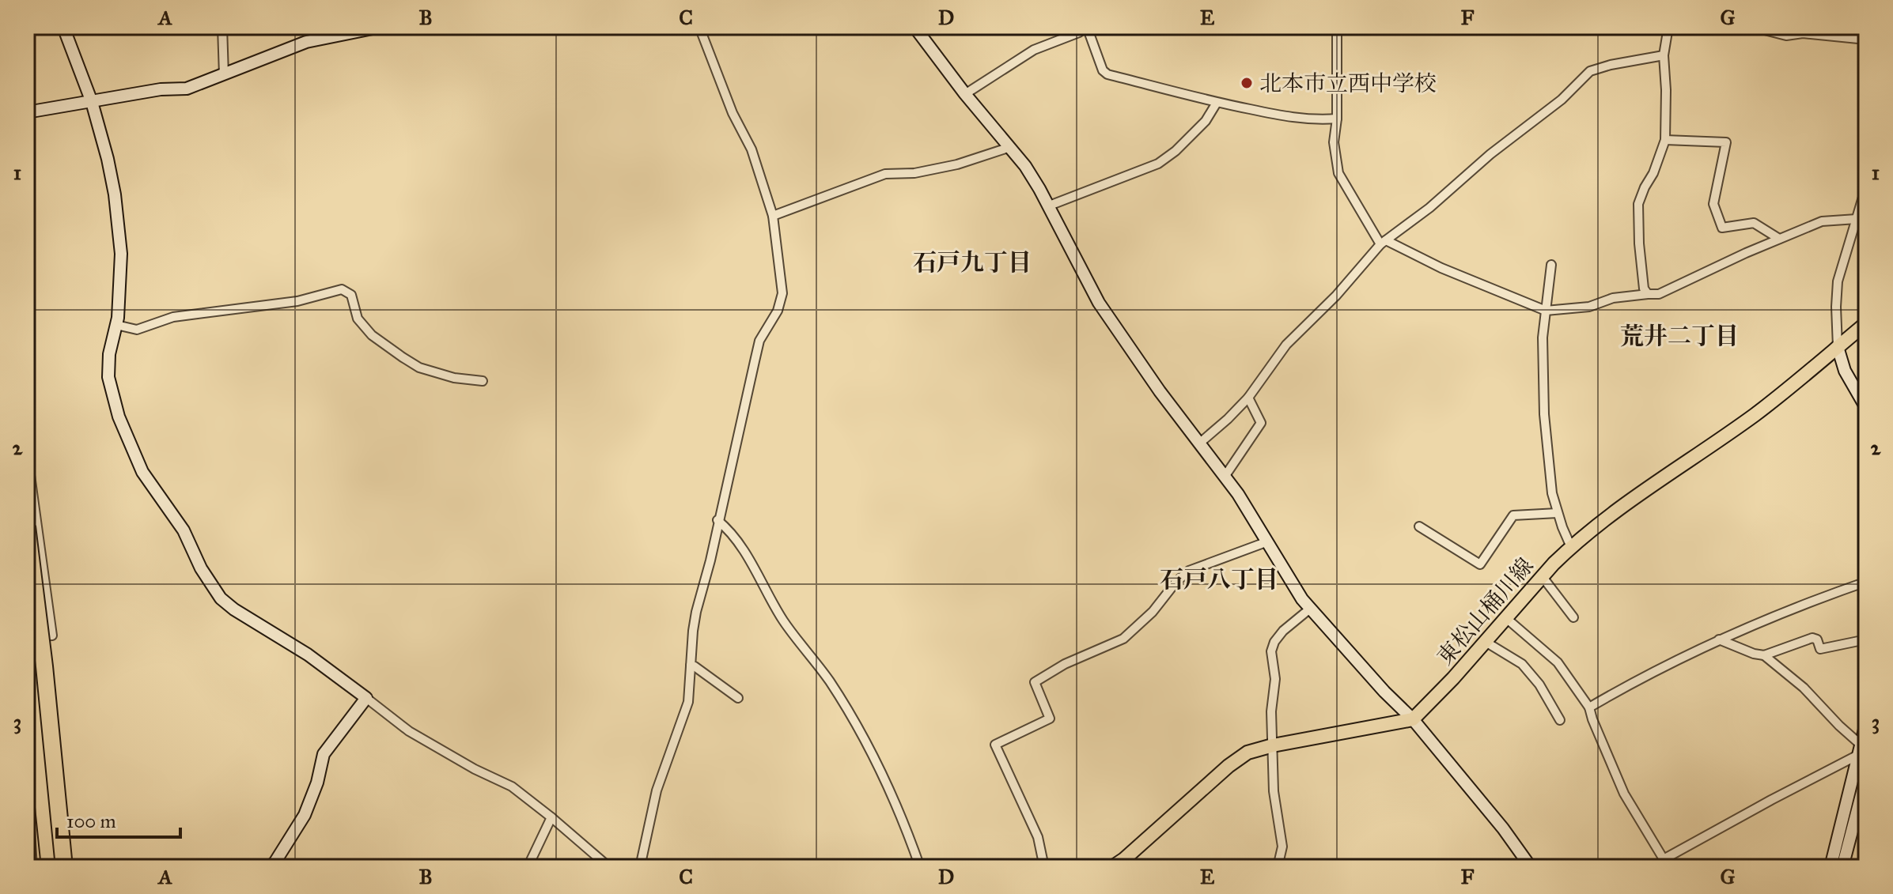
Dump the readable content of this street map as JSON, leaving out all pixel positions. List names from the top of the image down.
{
  "streets": {
    "main road": ["東松山桶川線"]
  },
  "districts": ["石戸九丁目", "荒井二丁目", "石戸八丁目"],
  "places": ["北本市立西中学校"],
  "scale_bar": "100 m",
  "grid": {
    "columns": [
      "A",
      "B",
      "C",
      "D",
      "E",
      "F",
      "G"
    ],
    "rows": ["1", "2", "3"]
  }
}
